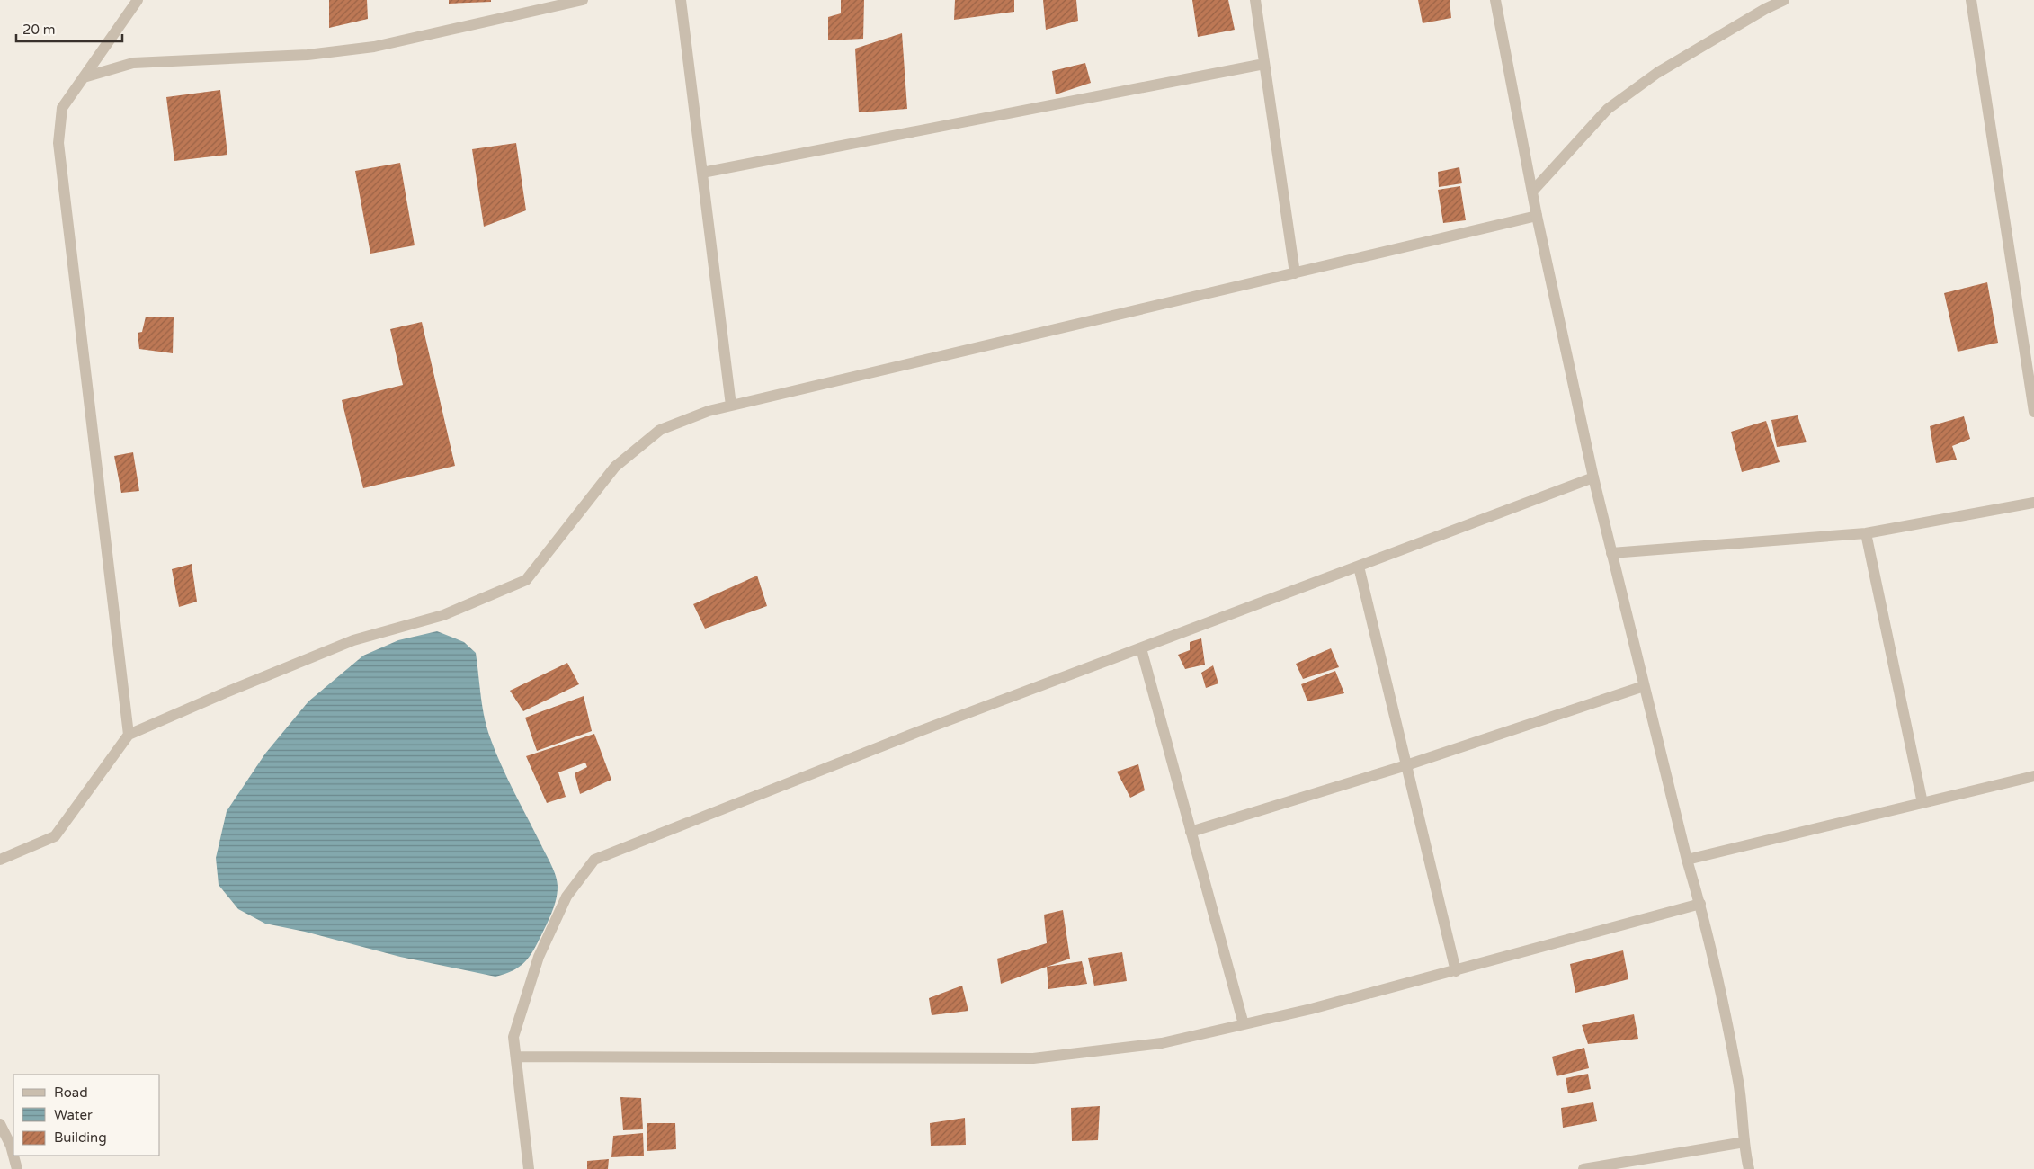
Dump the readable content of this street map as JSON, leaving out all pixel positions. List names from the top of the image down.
{
  "legend": ["Road", "Water", "Building"],
  "scale_bar": "20 m"
}
